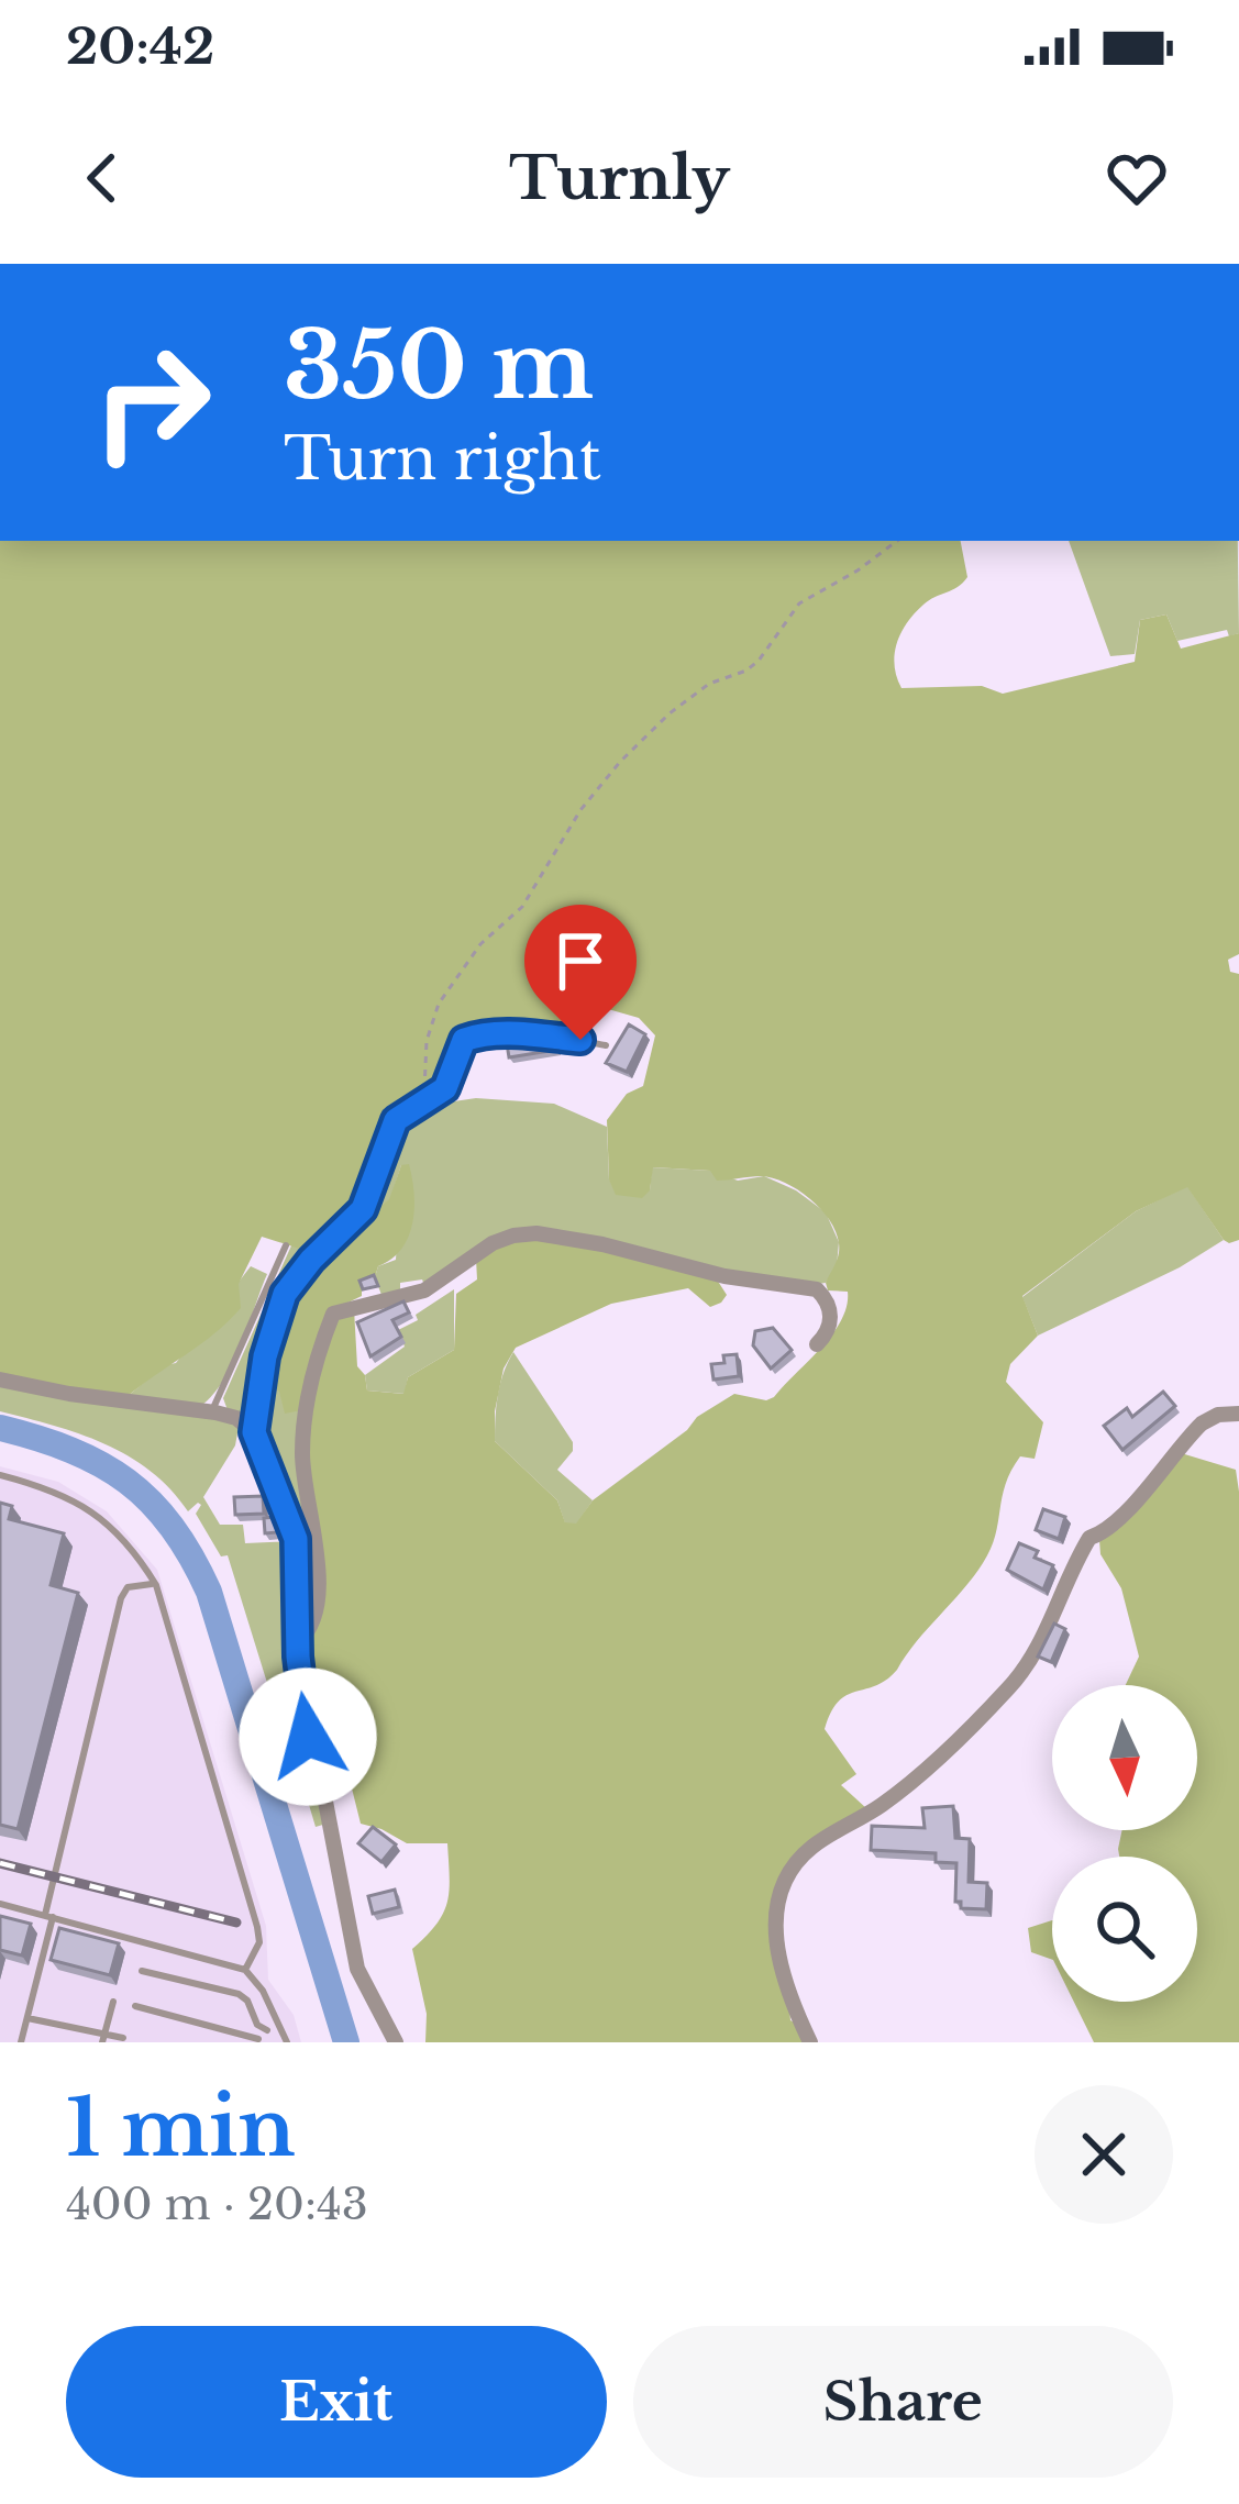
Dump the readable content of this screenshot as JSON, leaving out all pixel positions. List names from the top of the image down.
{
  "north": "bottom",
  "page": {
    "status": "20:42",
    "header": "Turnly",
    "turn": ["350 m", "Turn right"],
    "heading": ["1 min", "400 m · 20:43"],
    "buttons": ["Exit", "Share"]
  }
}
